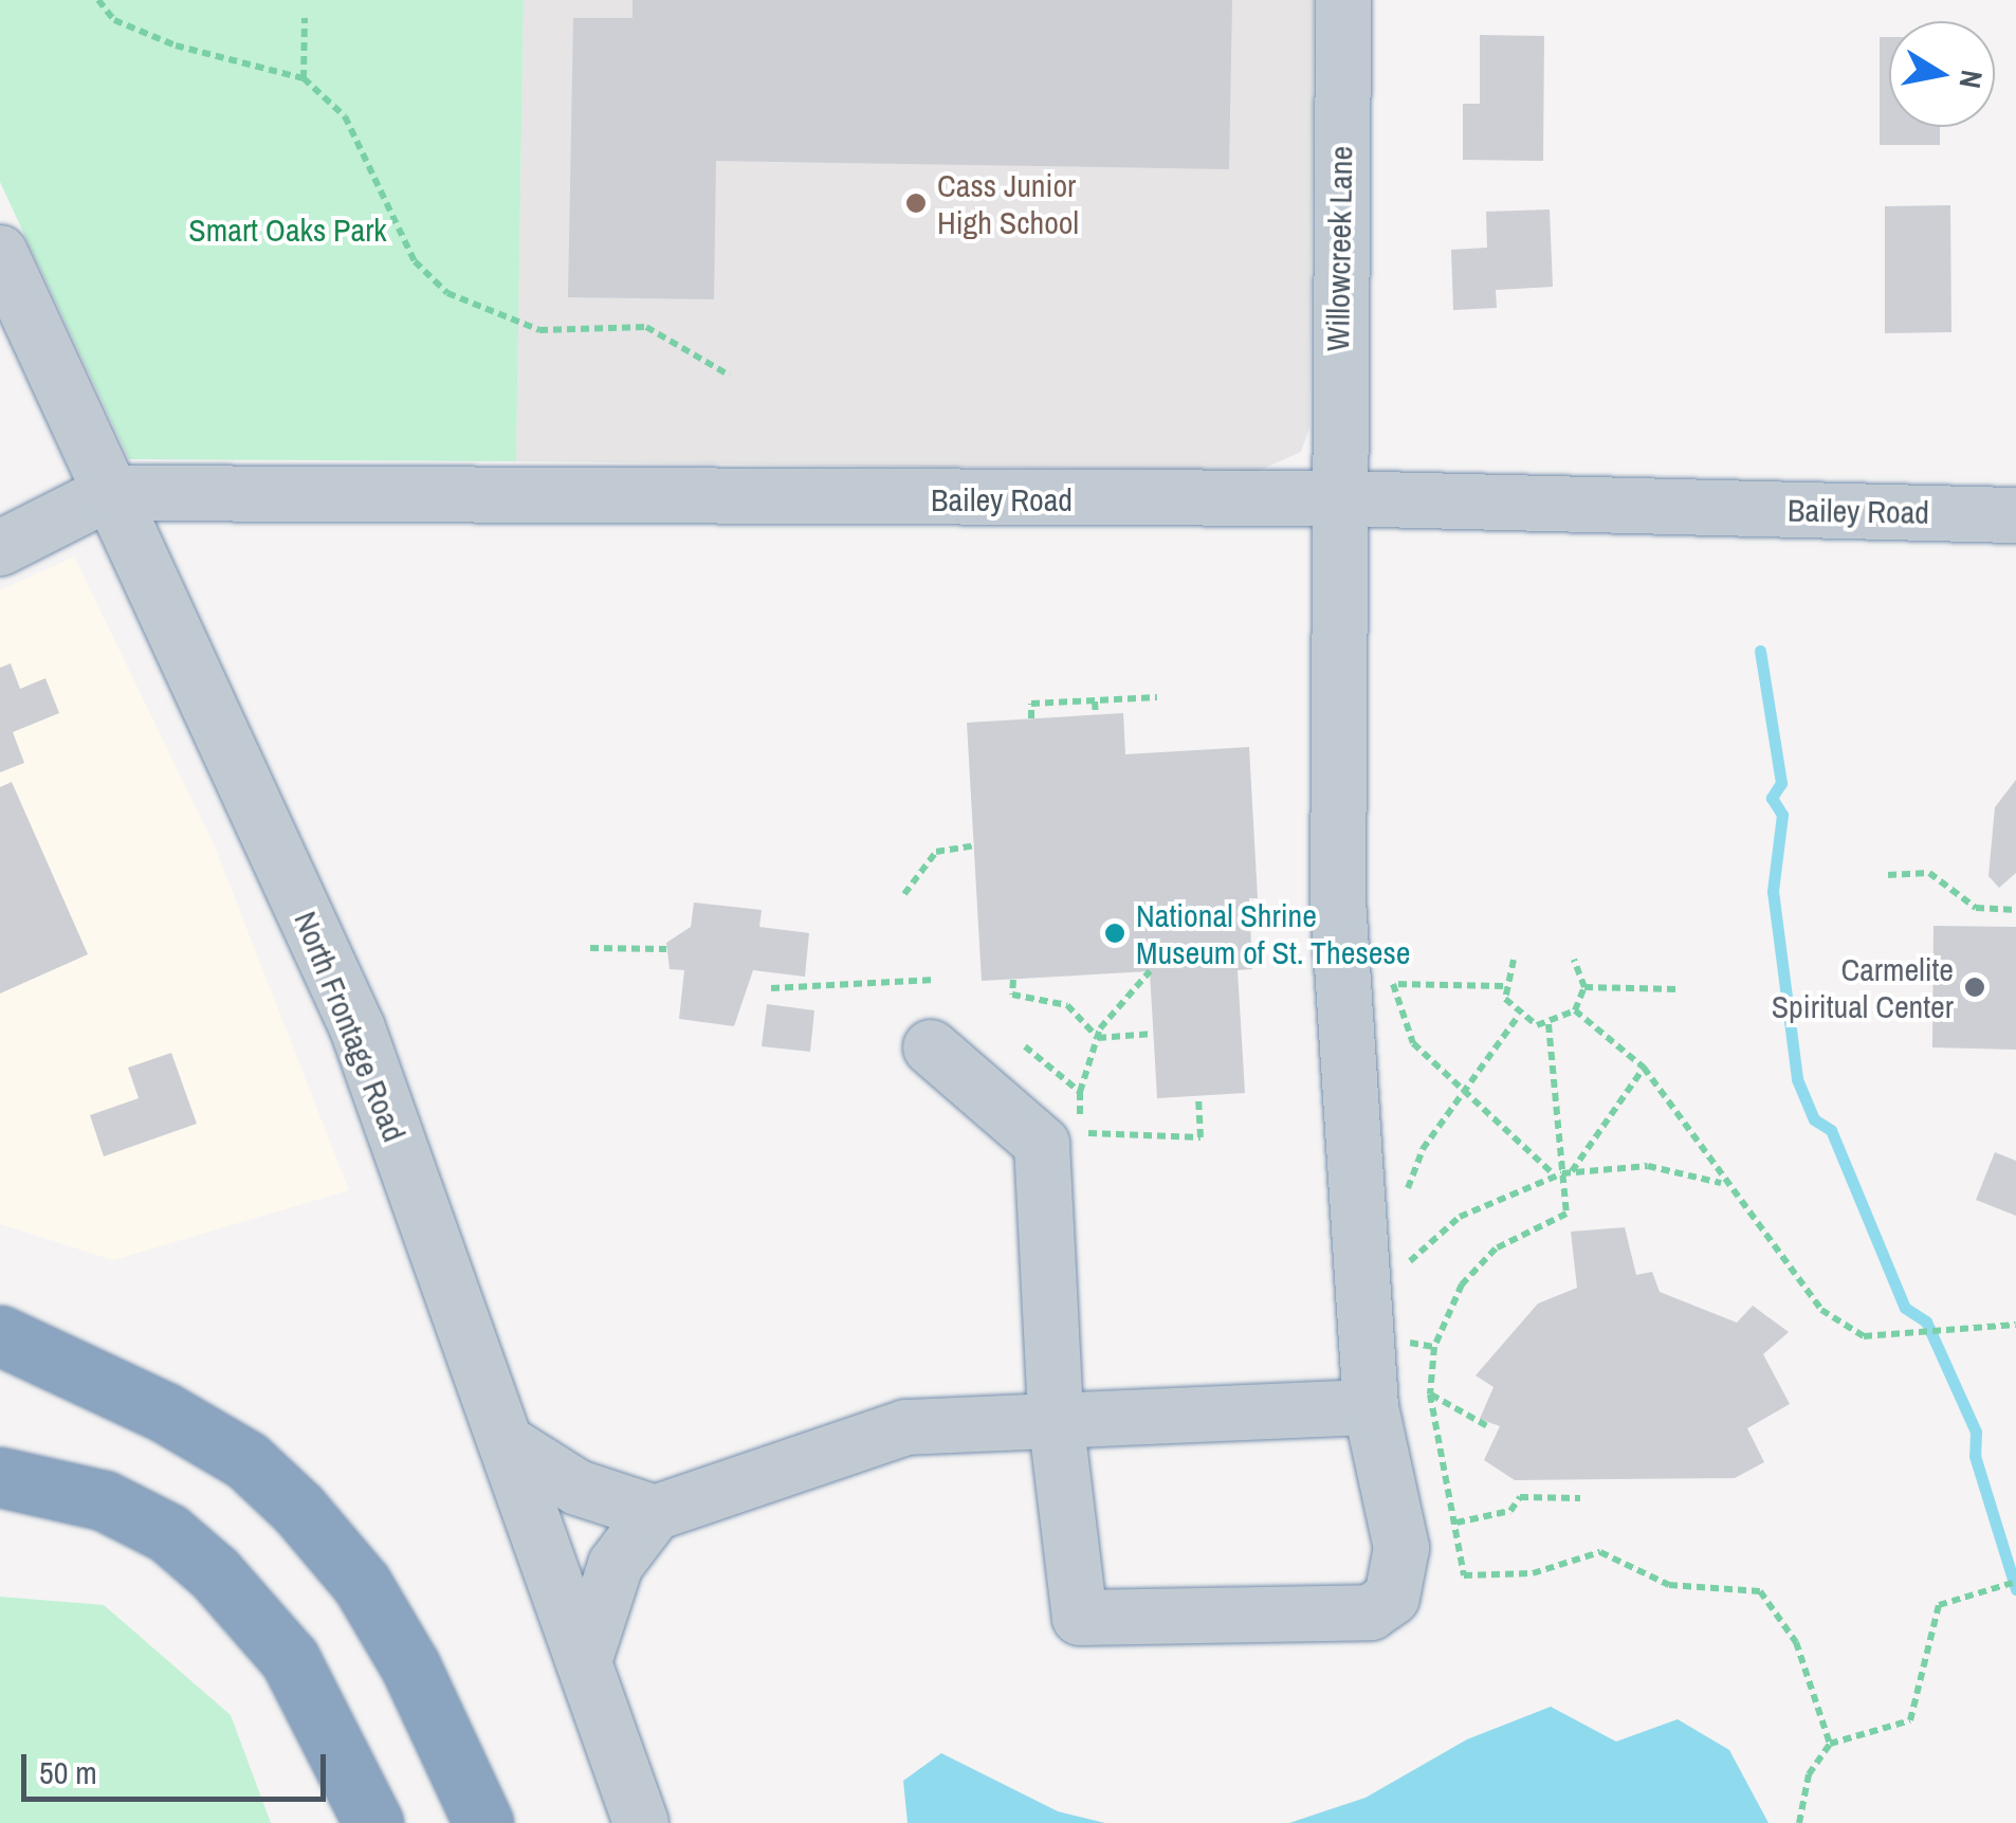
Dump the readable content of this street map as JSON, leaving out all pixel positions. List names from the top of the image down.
{
  "streets": {
    "street": ["Willowcreek Lane", "Bailey Road", "North Frontage Road"]
  },
  "crossings": [
    ["Willowcreek Lane", "Bailey Road"],
    ["Bailey Road", "North Frontage Road"]
  ],
  "parks": ["Smart Oaks Park"],
  "places": ["Cass Junior High School", "National Shrine Museum of St. Thesese", "Carmelite Spiritual Center"],
  "scale_bar": "50 m",
  "north": "right"
}
